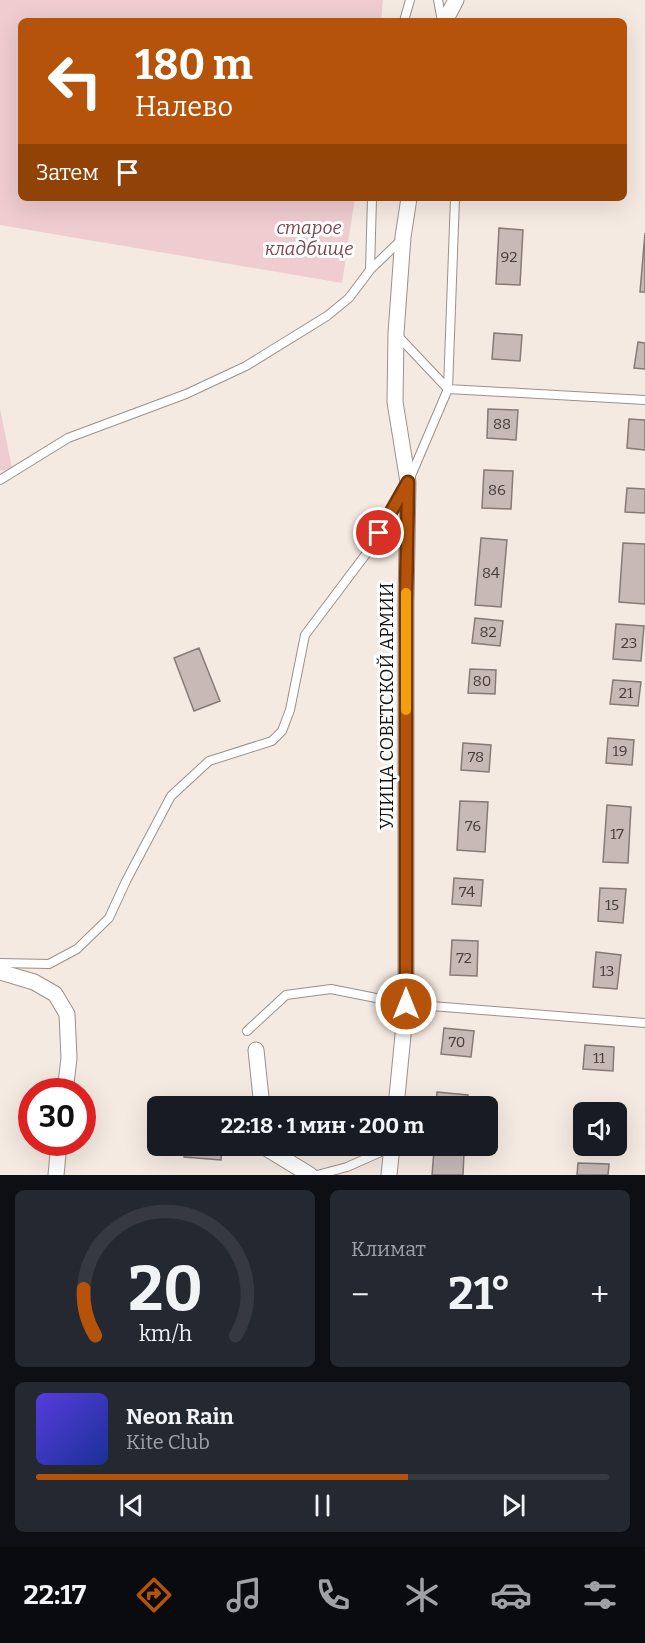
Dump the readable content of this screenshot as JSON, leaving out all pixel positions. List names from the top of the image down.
{
  "streets": {
    "street": ["УЛИЦА СОВЕТСКОЙ АРМИИ"]
  },
  "parks": ["старое кладбище"],
  "house_numbers": [
    "92",
    "88",
    "86",
    "84",
    "82",
    "23",
    "80",
    "21",
    "19",
    "78",
    "76",
    "17",
    "74",
    "15",
    "72",
    "13",
    "70",
    "11"
  ],
  "page": {
    "turn": ["180 m", "Налево"],
    "then": "Затем",
    "limit": "30",
    "trip": "22:18 · 1 мин · 200 m",
    "tile": "Климат",
    "heat": ["−", "21°", "+"],
    "song": ["Neon Rain", "Kite Club"],
    "tabs": "22:17",
    "gauge": ["20", "km/h"]
  }
}
